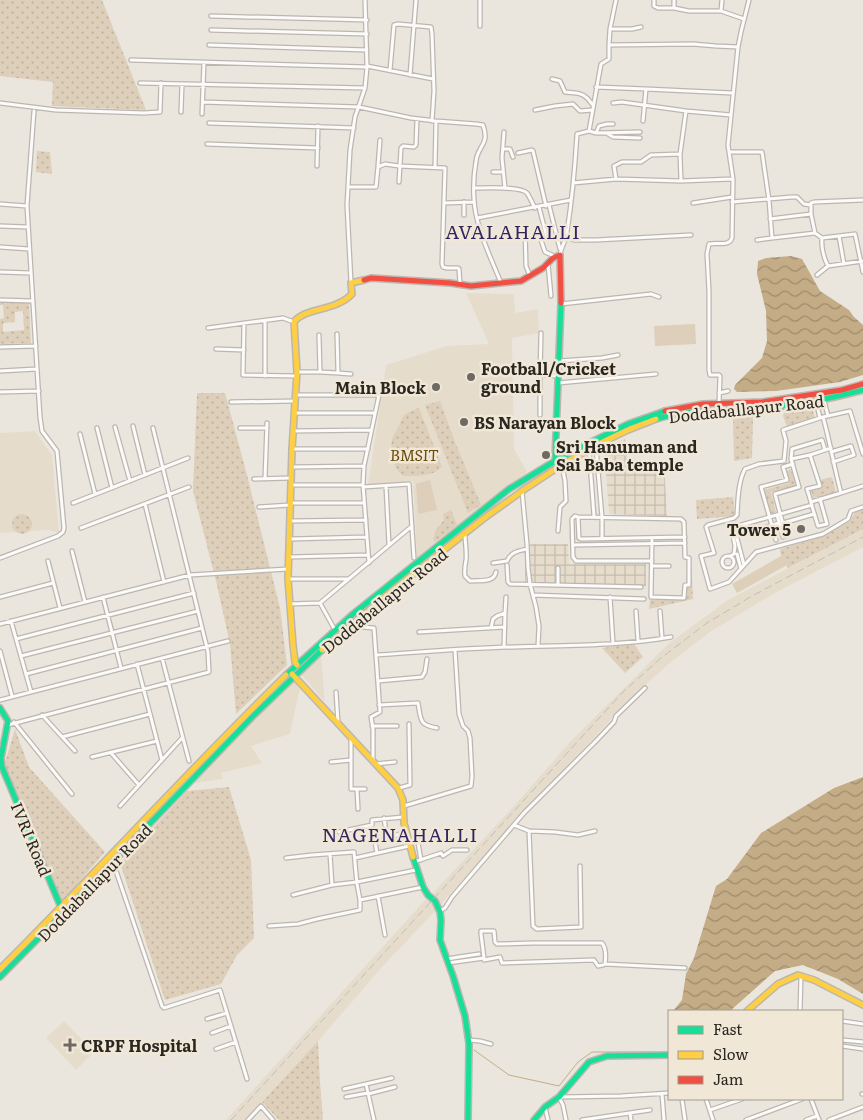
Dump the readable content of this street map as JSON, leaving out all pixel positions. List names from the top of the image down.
{
  "streets": {
    "main road": ["Doddaballapur Road", "IVRI Road"]
  },
  "crossings": [
    ["Doddaballapur Road", "IVRI Road"]
  ],
  "districts": ["AVALAHALLI", "NAGENAHALLI"],
  "parks": ["BMSIT"],
  "places": {
    "other": [
      "Football/Cricket ground",
      "Main Block",
      "BS Narayan Block",
      "Sri Hanuman and Sai Baba temple",
      "Tower 5"
    ],
    "health": ["CRPF Hospital"]
  },
  "legend": ["Fast", "Slow", "Jam"]
}
